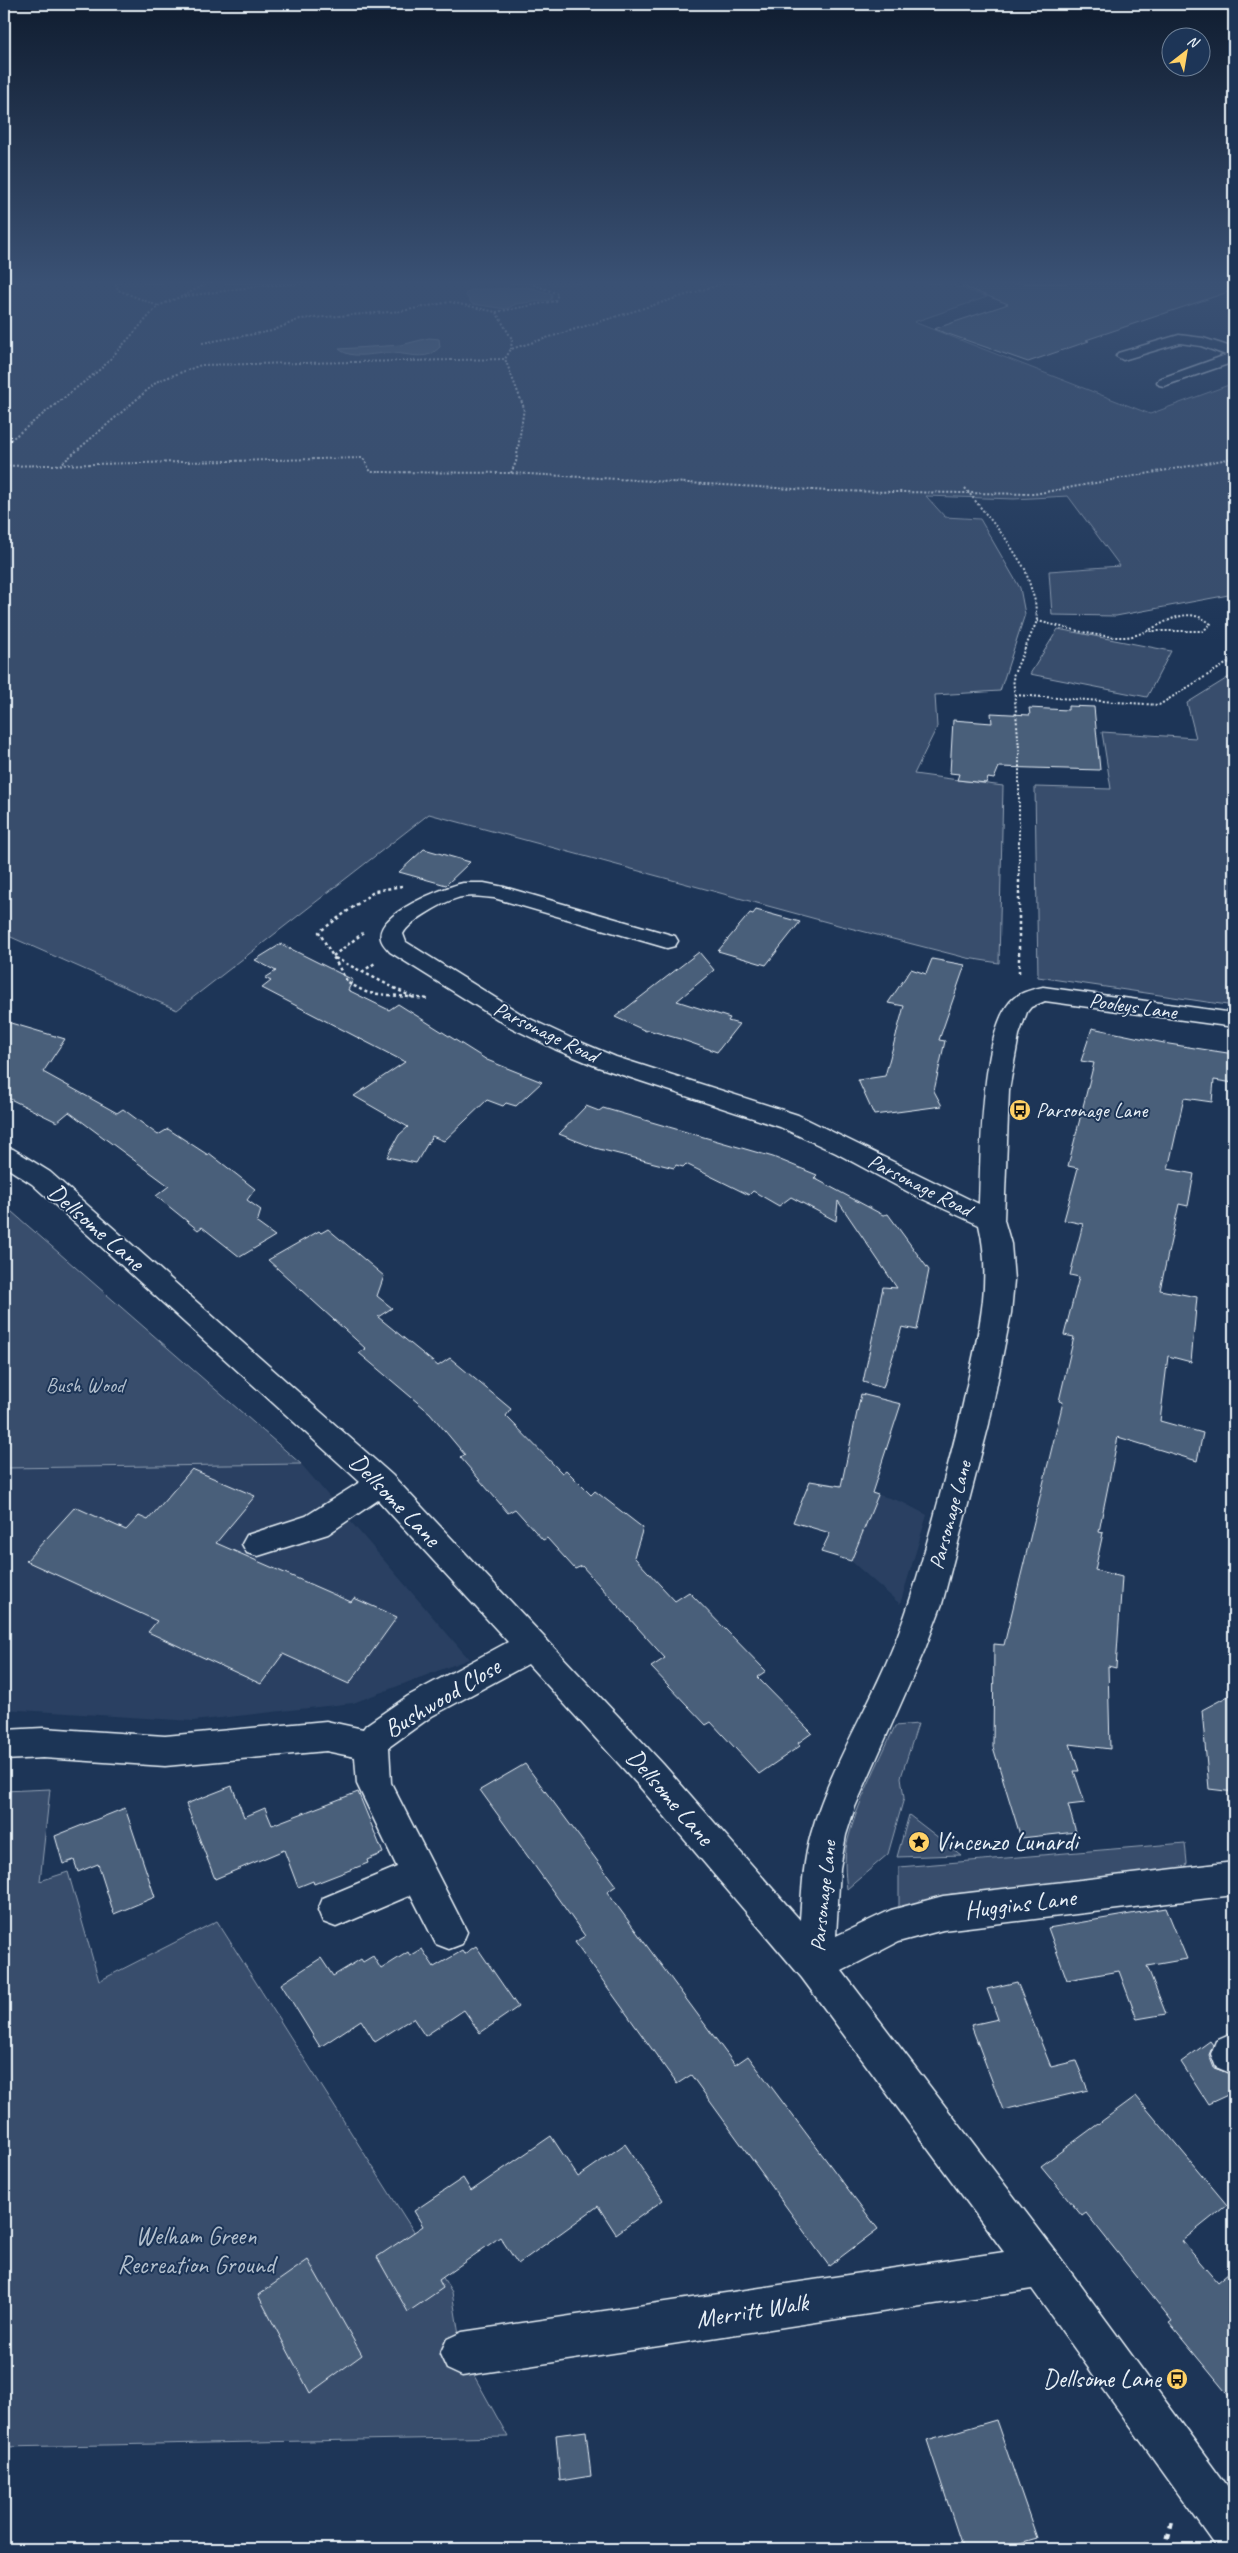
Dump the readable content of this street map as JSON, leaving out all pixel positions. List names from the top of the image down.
{
  "streets": {
    "street": [
      "Pooleys Lane",
      "Parsonage Road",
      "Dellsome Lane",
      "Parsonage Lane",
      "Bushwood Close",
      "Huggins Lane",
      "Merritt Walk"
    ]
  },
  "crossings": [
    ["Pooleys Lane", "Parsonage Lane"],
    ["Parsonage Road", "Parsonage Lane"],
    ["Dellsome Lane", "Parsonage Lane"],
    ["Dellsome Lane", "Bushwood Close"],
    ["Dellsome Lane", "Huggins Lane"],
    ["Dellsome Lane", "Merritt Walk"],
    ["Parsonage Lane", "Huggins Lane"]
  ],
  "parks": ["Bush Wood", "Welham Green Recreation Ground"],
  "places": {
    "bus stop": ["Parsonage Lane", "Dellsome Lane"],
    "place": ["Vincenzo Lunardi"]
  },
  "north": "top right"
}
